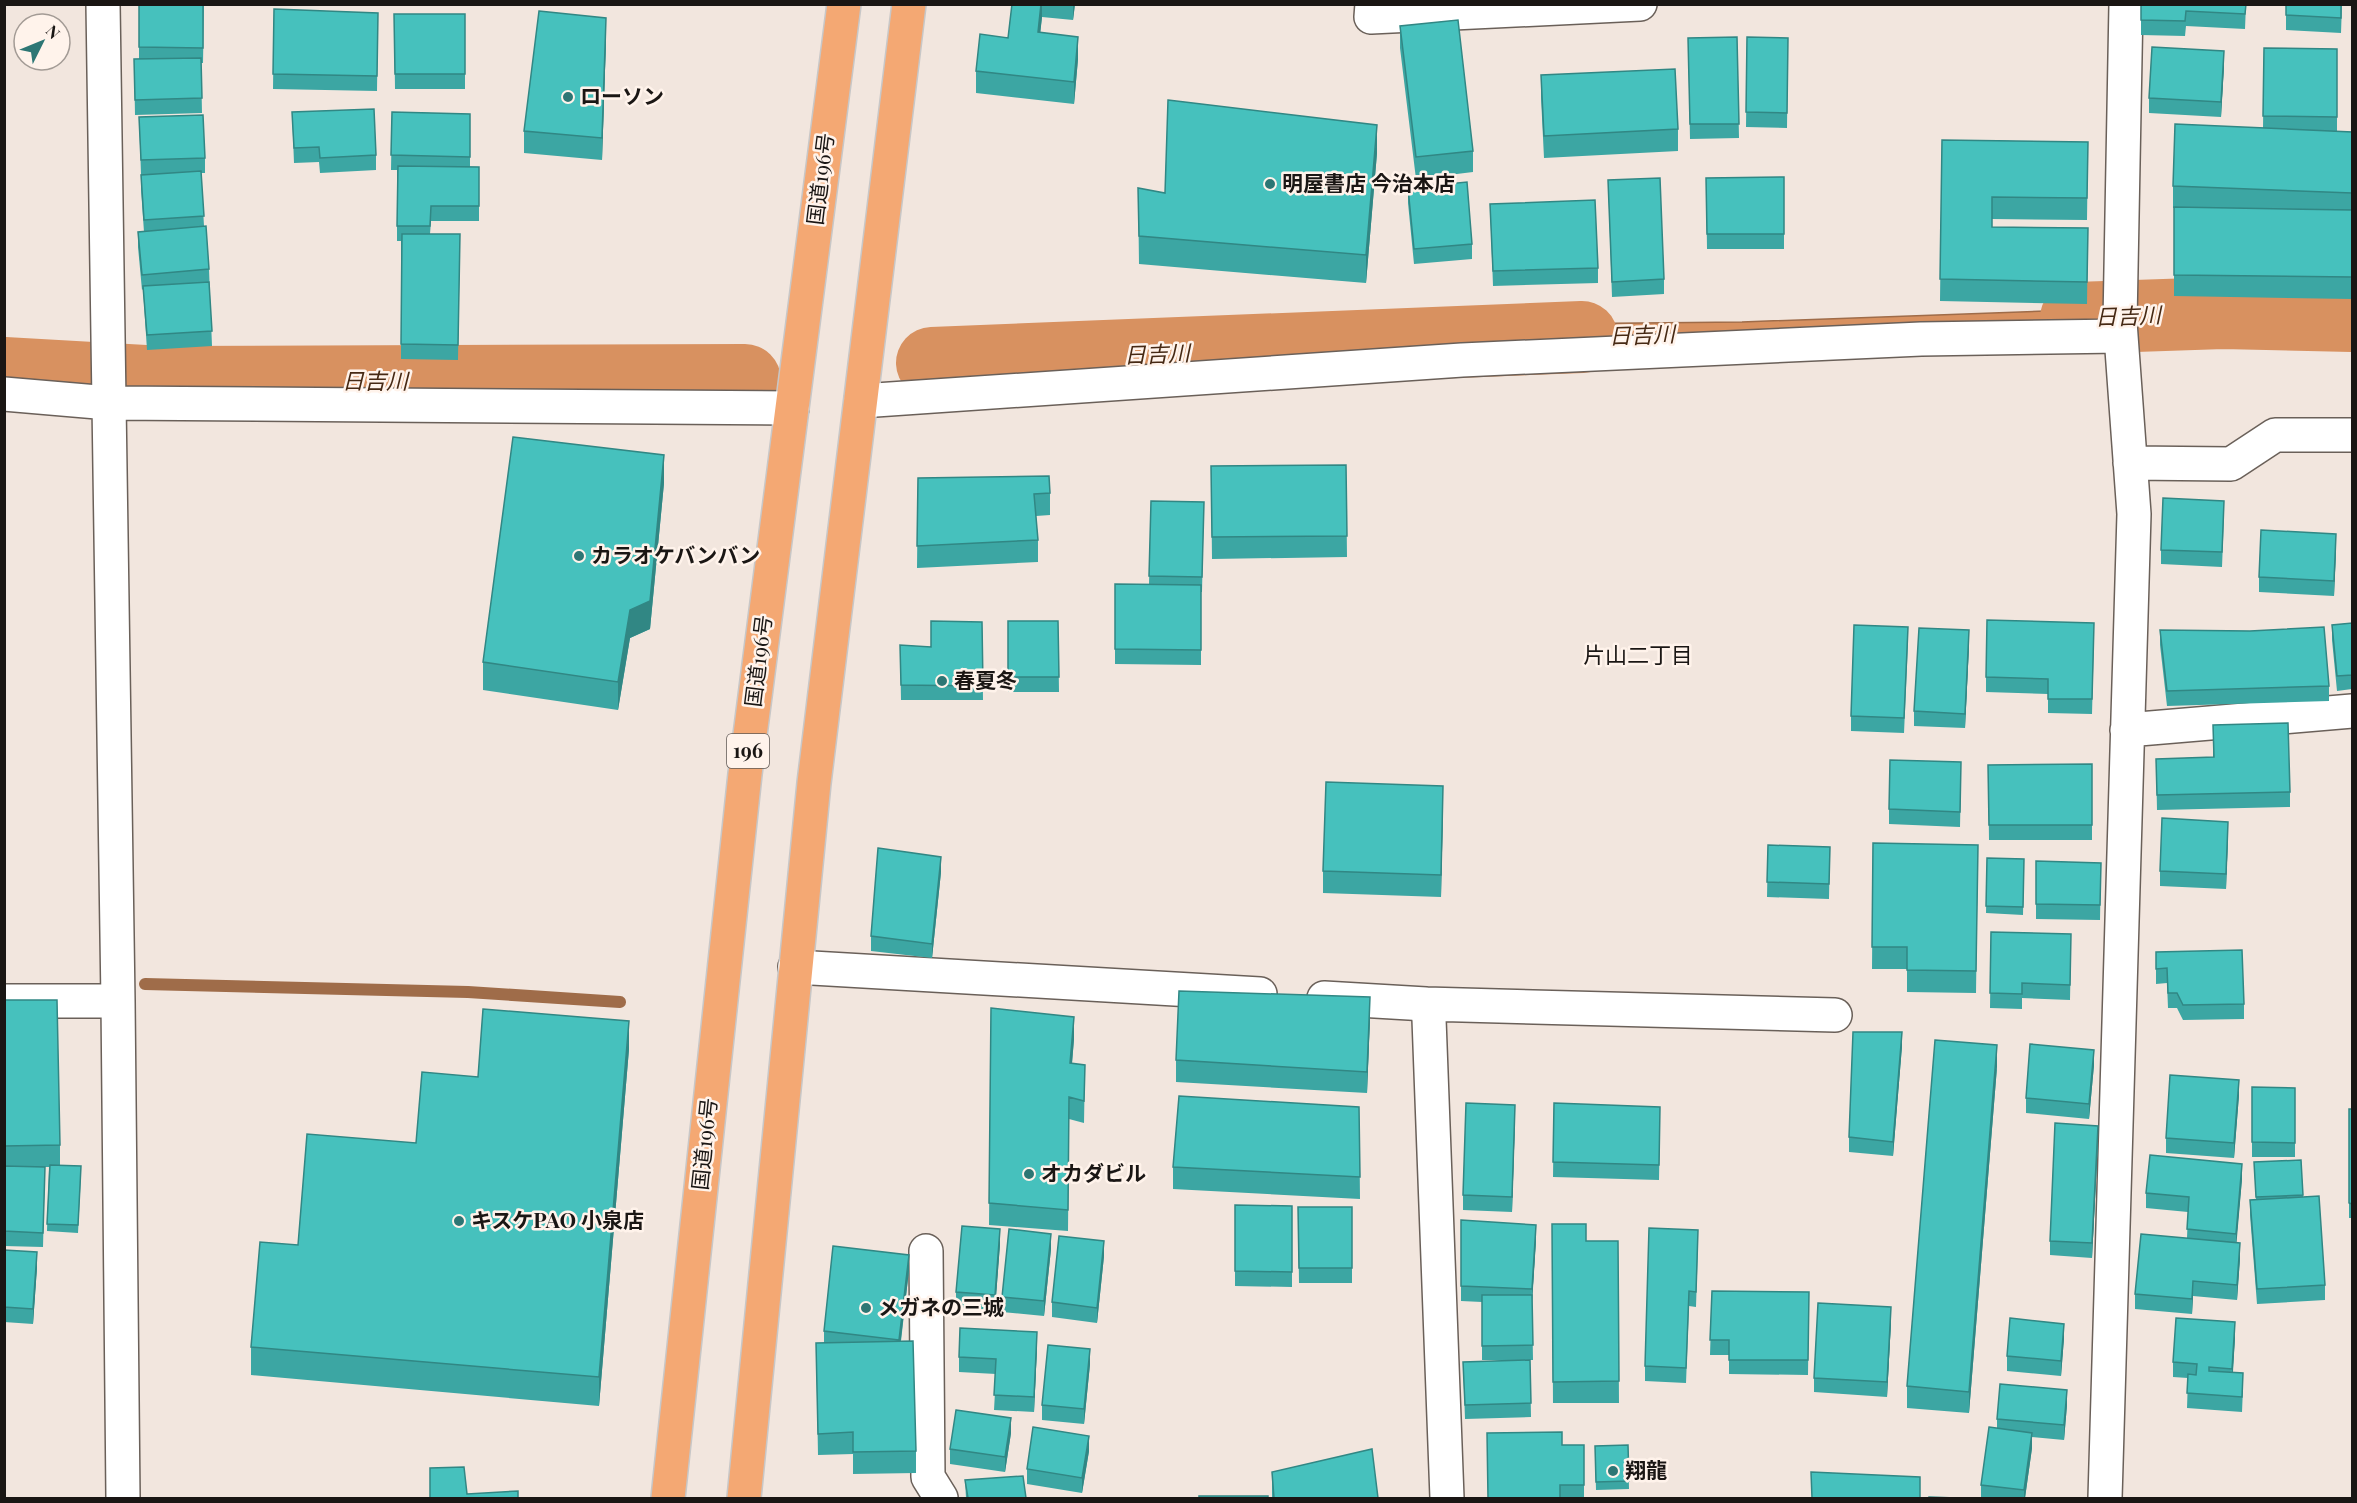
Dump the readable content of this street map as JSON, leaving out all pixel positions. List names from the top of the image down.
{
  "streets": {
    "highway": ["国道196号", "196"]
  },
  "districts": ["片山二丁目"],
  "water": ["日吉川"],
  "places": [
    "ローソン",
    "明屋書店 今治本店",
    "カラオケバンバン",
    "春夏冬",
    "オカダビル",
    "キスケPAO 小泉店",
    "メガネの三城",
    "翔龍"
  ],
  "north": "top right"
}
